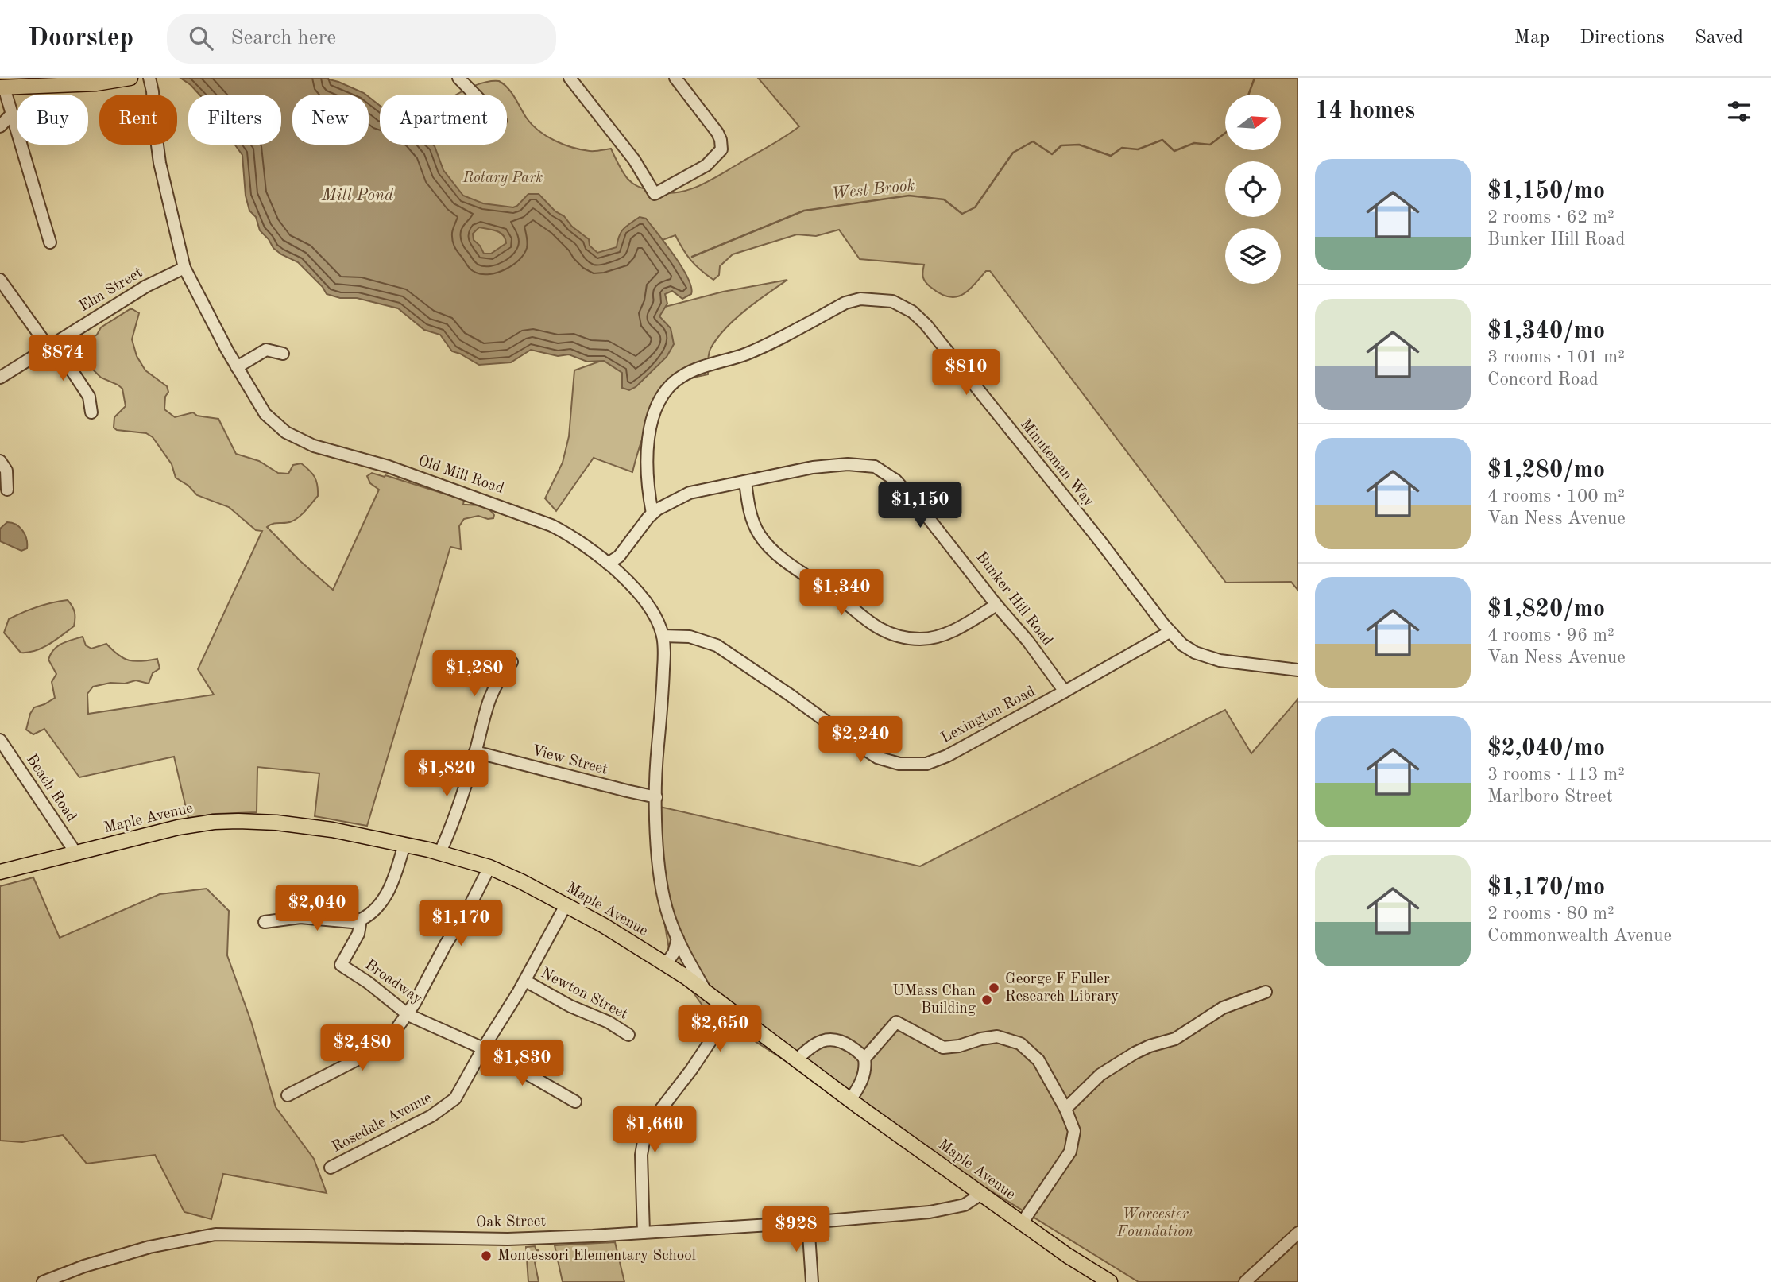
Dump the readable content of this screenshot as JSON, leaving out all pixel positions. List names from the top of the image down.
{
  "streets": {
    "main road": ["Maple Avenue"],
    "street": [
      "Elm Street",
      "Minuteman Way",
      "Old Mill Road",
      "Bunker Hill Road",
      "Lexington Road",
      "View Street",
      "Beach Road",
      "Broadway",
      "Newton Street",
      "Rosedale Avenue",
      "Oak Street"
    ]
  },
  "crossings": [
    ["Elm Street", "Old Mill Road"],
    ["Minuteman Way", "Bunker Hill Road"],
    ["Old Mill Road", "Bunker Hill Road"],
    ["Old Mill Road", "Lexington Road"],
    ["Old Mill Road", "View Street"],
    ["Old Mill Road", "Maple Avenue"],
    ["Bunker Hill Road", "Lexington Road"],
    ["Beach Road", "Maple Avenue"],
    ["Maple Avenue", "Rosedale Avenue"],
    ["Maple Avenue", "Oak Street"],
    ["Broadway", "Rosedale Avenue"],
    ["Newton Street", "Rosedale Avenue"]
  ],
  "water": ["West Brook", "Mill Pond"],
  "parks": ["Rotary Park", "Worcester Foundation"],
  "places": ["George F Fuller Research Library", "UMass Chan Building", "Montessori Elementary School"],
  "north": "right",
  "page": {
    "header": "Doorstep",
    "search": "Search here",
    "nav": ["Map", "Directions", "Saved"],
    "heading": "14 homes",
    "chip": [
      "Buy",
      "Rent",
      "Filters",
      "New",
      "Apartment"
    ],
    "list": [
      {
        "name": "$1,150/mo",
        "note": "2 rooms · 62 m² · Bunker Hill Road"
      },
      {
        "name": "$1,340/mo",
        "note": "3 rooms · 101 m² · Concord Road"
      },
      {
        "name": "$1,280/mo",
        "note": "4 rooms · 100 m² · Van Ness Avenue"
      },
      {
        "name": "$1,820/mo",
        "note": "4 rooms · 96 m² · Van Ness Avenue"
      },
      {
        "name": "$2,040/mo",
        "note": "3 rooms · 113 m² · Marlboro Street"
      },
      {
        "name": "$1,170/mo",
        "note": "2 rooms · 80 m² · Commonwealth Avenue"
      }
    ],
    "price": [
      "$874",
      "$810",
      "$1,150",
      "$1,340",
      "$1,280",
      "$2,240",
      "$1,820",
      "$2,040",
      "$1,170",
      "$2,650",
      "$2,480",
      "$1,830",
      "$1,660",
      "$928"
    ]
  }
}
